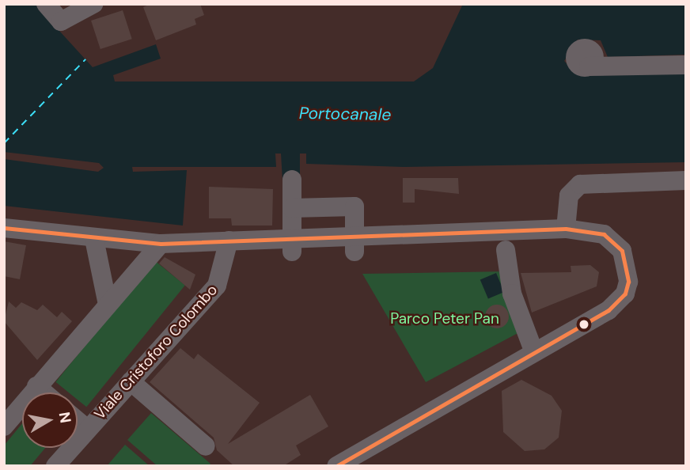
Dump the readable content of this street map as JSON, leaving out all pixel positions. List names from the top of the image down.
{
  "streets": {
    "street": ["Viale Cristoforo Colombo"]
  },
  "water": ["Portocanale"],
  "parks": ["Parco Peter Pan"],
  "north": "right"
}
